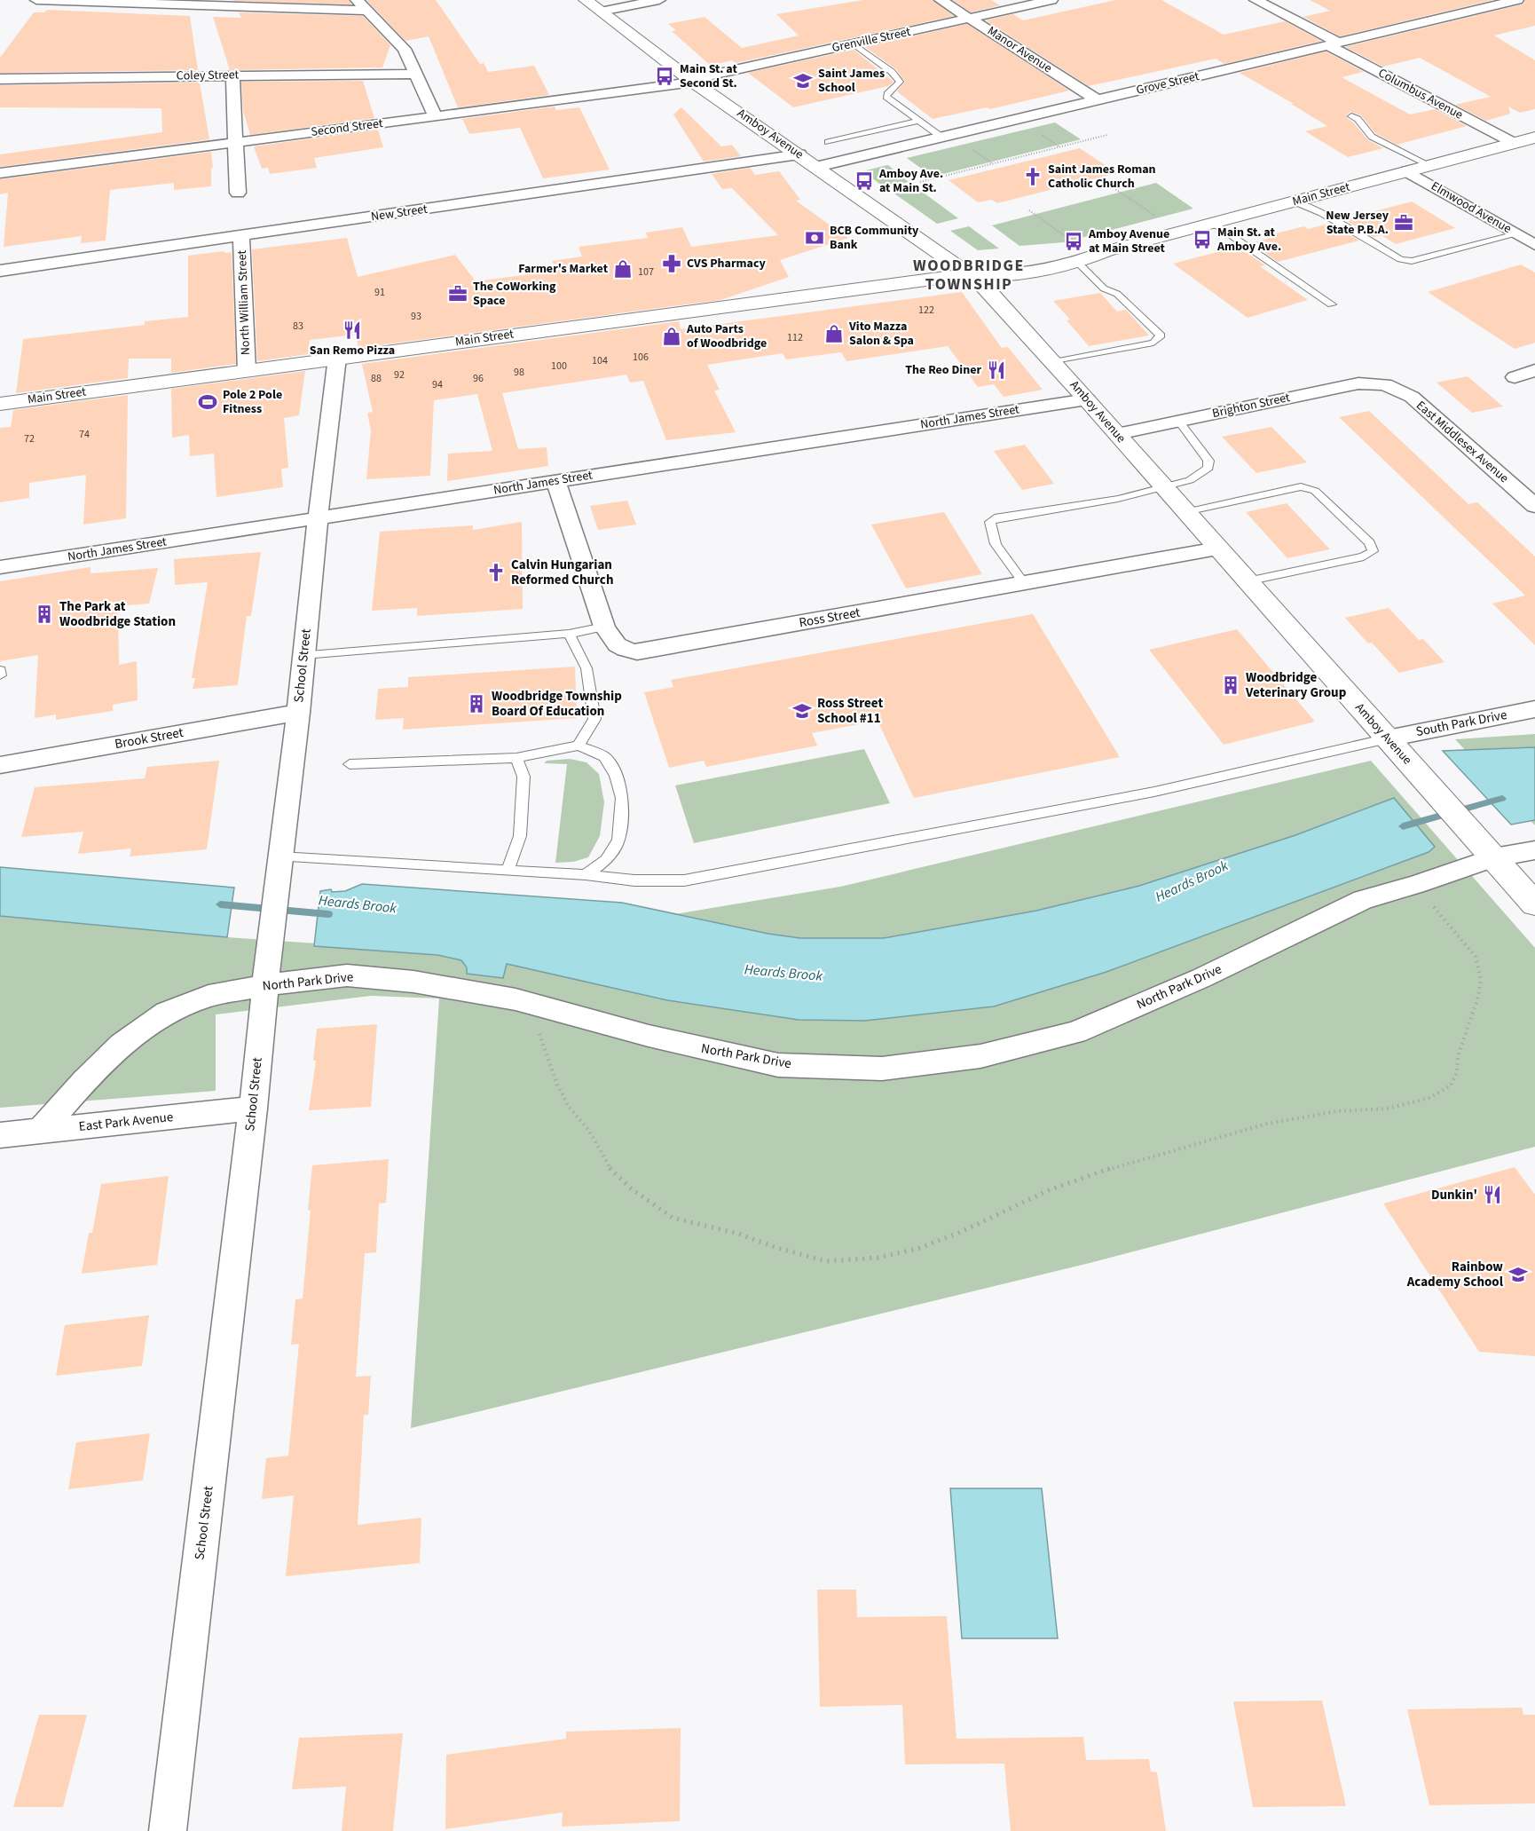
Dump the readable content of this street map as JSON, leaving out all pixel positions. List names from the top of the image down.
{
  "streets": {
    "main road": ["Amboy Avenue", "Main Street"],
    "street": [
      "Grenville Street",
      "Manor Avenue",
      "Coley Street",
      "Grove Street",
      "Columbus Avenue",
      "Second Street",
      "Elmwood Avenue",
      "New Street",
      "North William Street",
      "Brighton Street",
      "North James Street",
      "East Middlesex Avenue",
      "Ross Street",
      "School Street",
      "South Park Drive",
      "Brook Street",
      "North Park Drive",
      "East Park Avenue"
    ]
  },
  "crossings": [
    ["Grenville Street", "Manor Avenue"],
    ["Grenville Street", "Second Street"],
    ["Grenville Street", "Amboy Avenue"],
    ["Manor Avenue", "Grove Street"],
    ["Grove Street", "Columbus Avenue"],
    ["Grove Street", "Amboy Avenue"],
    ["Columbus Avenue", "Main Street"],
    ["Second Street", "Amboy Avenue"],
    ["Amboy Avenue", "Main Street"],
    ["Amboy Avenue", "New Street"],
    ["Amboy Avenue", "Brighton Street"],
    ["Amboy Avenue", "North James Street"],
    ["Amboy Avenue", "Ross Street"],
    ["Amboy Avenue", "South Park Drive"],
    ["Amboy Avenue", "North Park Drive"],
    ["Main Street", "Elmwood Avenue"],
    ["Main Street", "North William Street"],
    ["Main Street", "School Street"],
    ["New Street", "North William Street"],
    ["Brighton Street", "East Middlesex Avenue"],
    ["North James Street", "Ross Street"],
    ["North James Street", "School Street"],
    ["School Street", "Brook Street"],
    ["School Street", "North Park Drive"],
    ["School Street", "East Park Avenue"],
    ["North Park Drive", "East Park Avenue"]
  ],
  "districts": ["WOODBRIDGE TOWNSHIP"],
  "water": ["Heards Brook"],
  "places": {
    "bus stop": [
      "Main St. at Second St.",
      "Amboy Ave. at Main St.",
      "Main St. at Amboy Ave.",
      "Amboy Avenue at Main Street"
    ],
    "school or university": ["Saint James School", "Ross Street School #11", "Rainbow Academy School"],
    "church": ["Saint James Roman Catholic Church", "Calvin Hungarian Reformed Church"],
    "office": ["New Jersey State P.B.A.", "The CoWorking Space"],
    "bank": ["BCB Community Bank"],
    "pharmacy": ["CVS Pharmacy"],
    "shop": ["Farmer's Market", "Vito Mazza Salon & Spa", "Auto Parts of Woodbridge"],
    "restaurant": ["San Remo Pizza", "The Reo Diner", "Dunkin'"],
    "sports": ["Pole 2 Pole Fitness"],
    "building": ["The Park at Woodbridge Station", "Woodbridge Veterinary Group", "Woodbridge Township Board Of Education"]
  },
  "house_numbers": [
    "107",
    "91",
    "122",
    "93",
    "83",
    "112",
    "106",
    "104",
    "100",
    "98",
    "92",
    "88",
    "96",
    "94",
    "74",
    "72"
  ]
}
